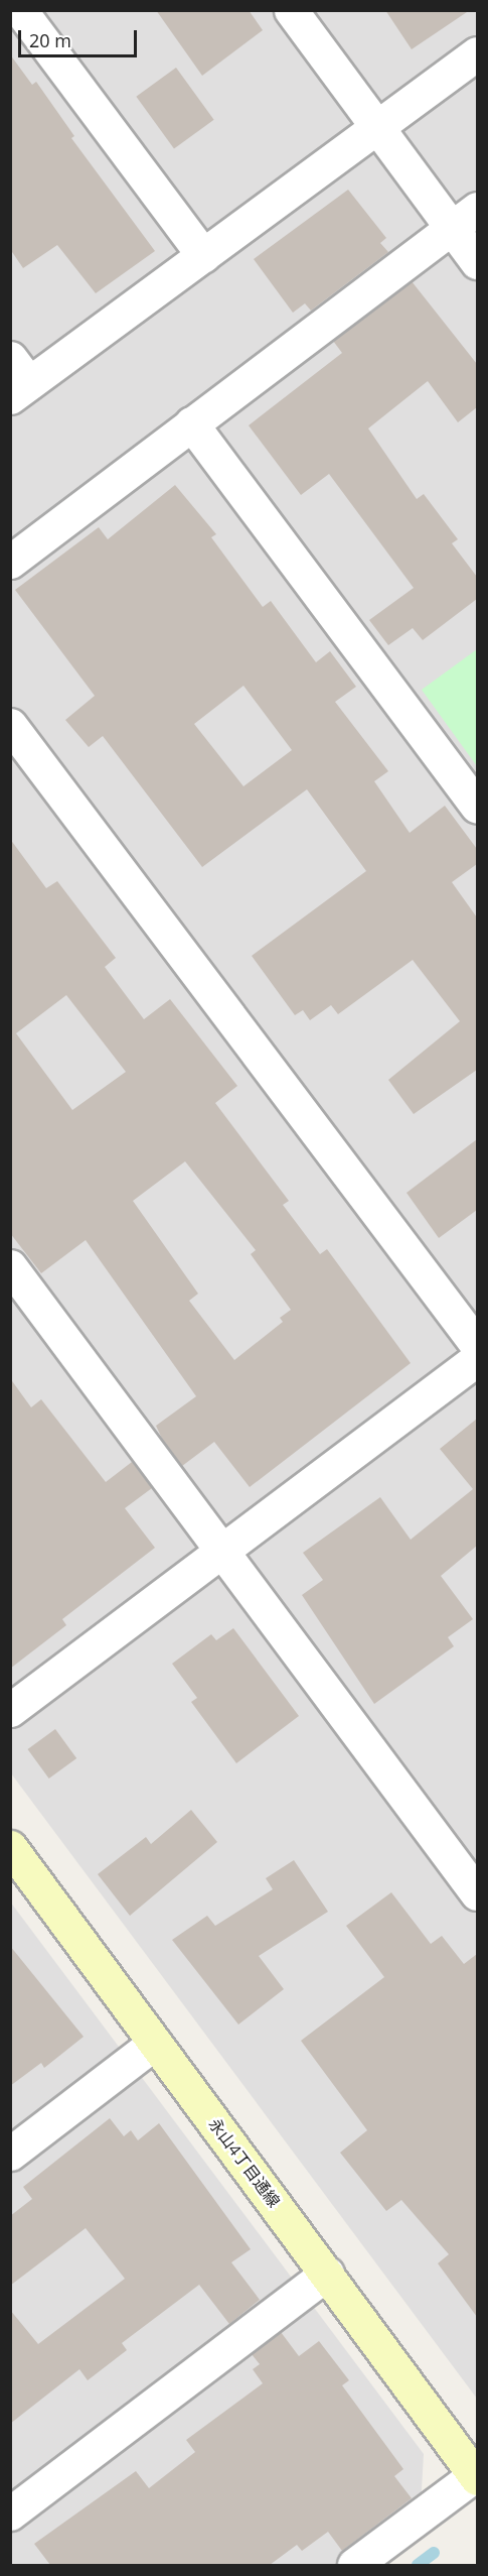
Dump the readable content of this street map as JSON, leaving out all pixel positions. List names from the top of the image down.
{
  "streets": {
    "street": ["永山4丁目通線"]
  },
  "scale_bar": "20 m"
}
